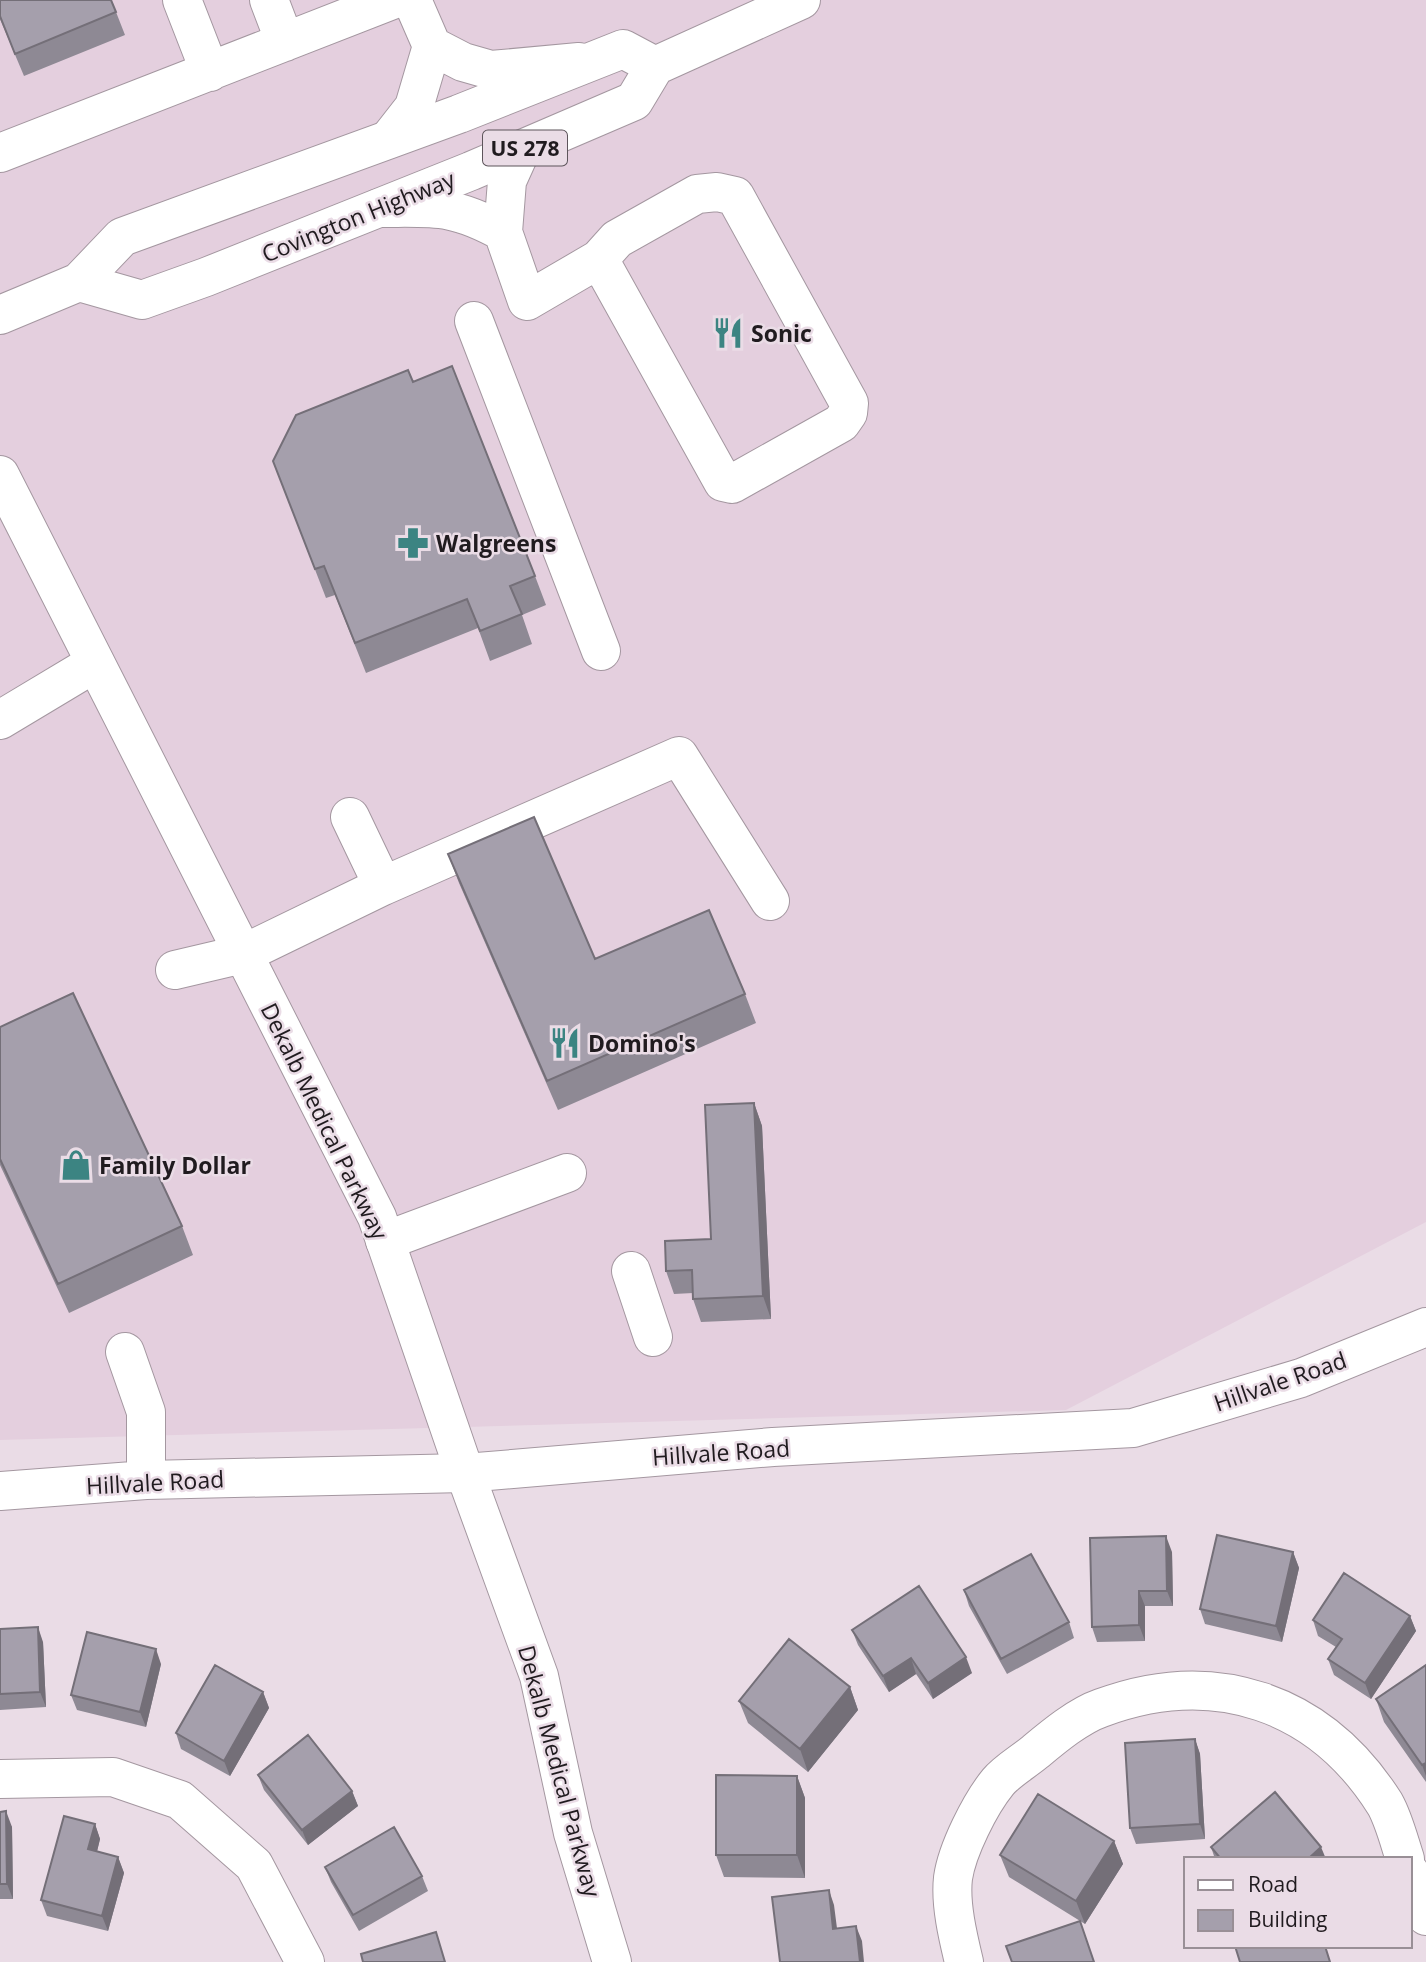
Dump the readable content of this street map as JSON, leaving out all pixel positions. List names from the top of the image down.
{
  "streets": {
    "main road": [
      "US 278",
      "Covington Highway",
      "Dekalb Medical Parkway",
      "Hillvale Road"
    ]
  },
  "crossings": [
    ["US 278", "Covington Highway"],
    ["Dekalb Medical Parkway", "Hillvale Road"]
  ],
  "places": {
    "restaurant": ["Sonic", "Domino's"],
    "pharmacy": ["Walgreens"],
    "shop": ["Family Dollar"]
  },
  "legend": ["Road", "Building"]
}
